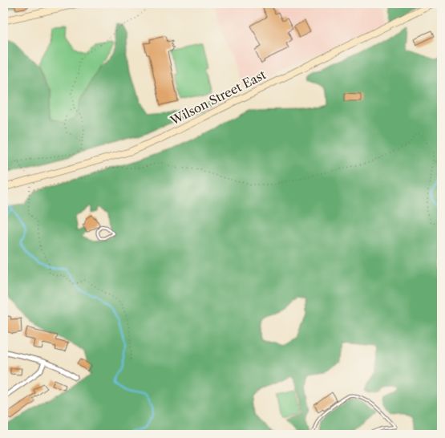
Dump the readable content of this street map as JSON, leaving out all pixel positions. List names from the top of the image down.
{
  "streets": {
    "main road": ["Wilson Street East"]
  }
}
